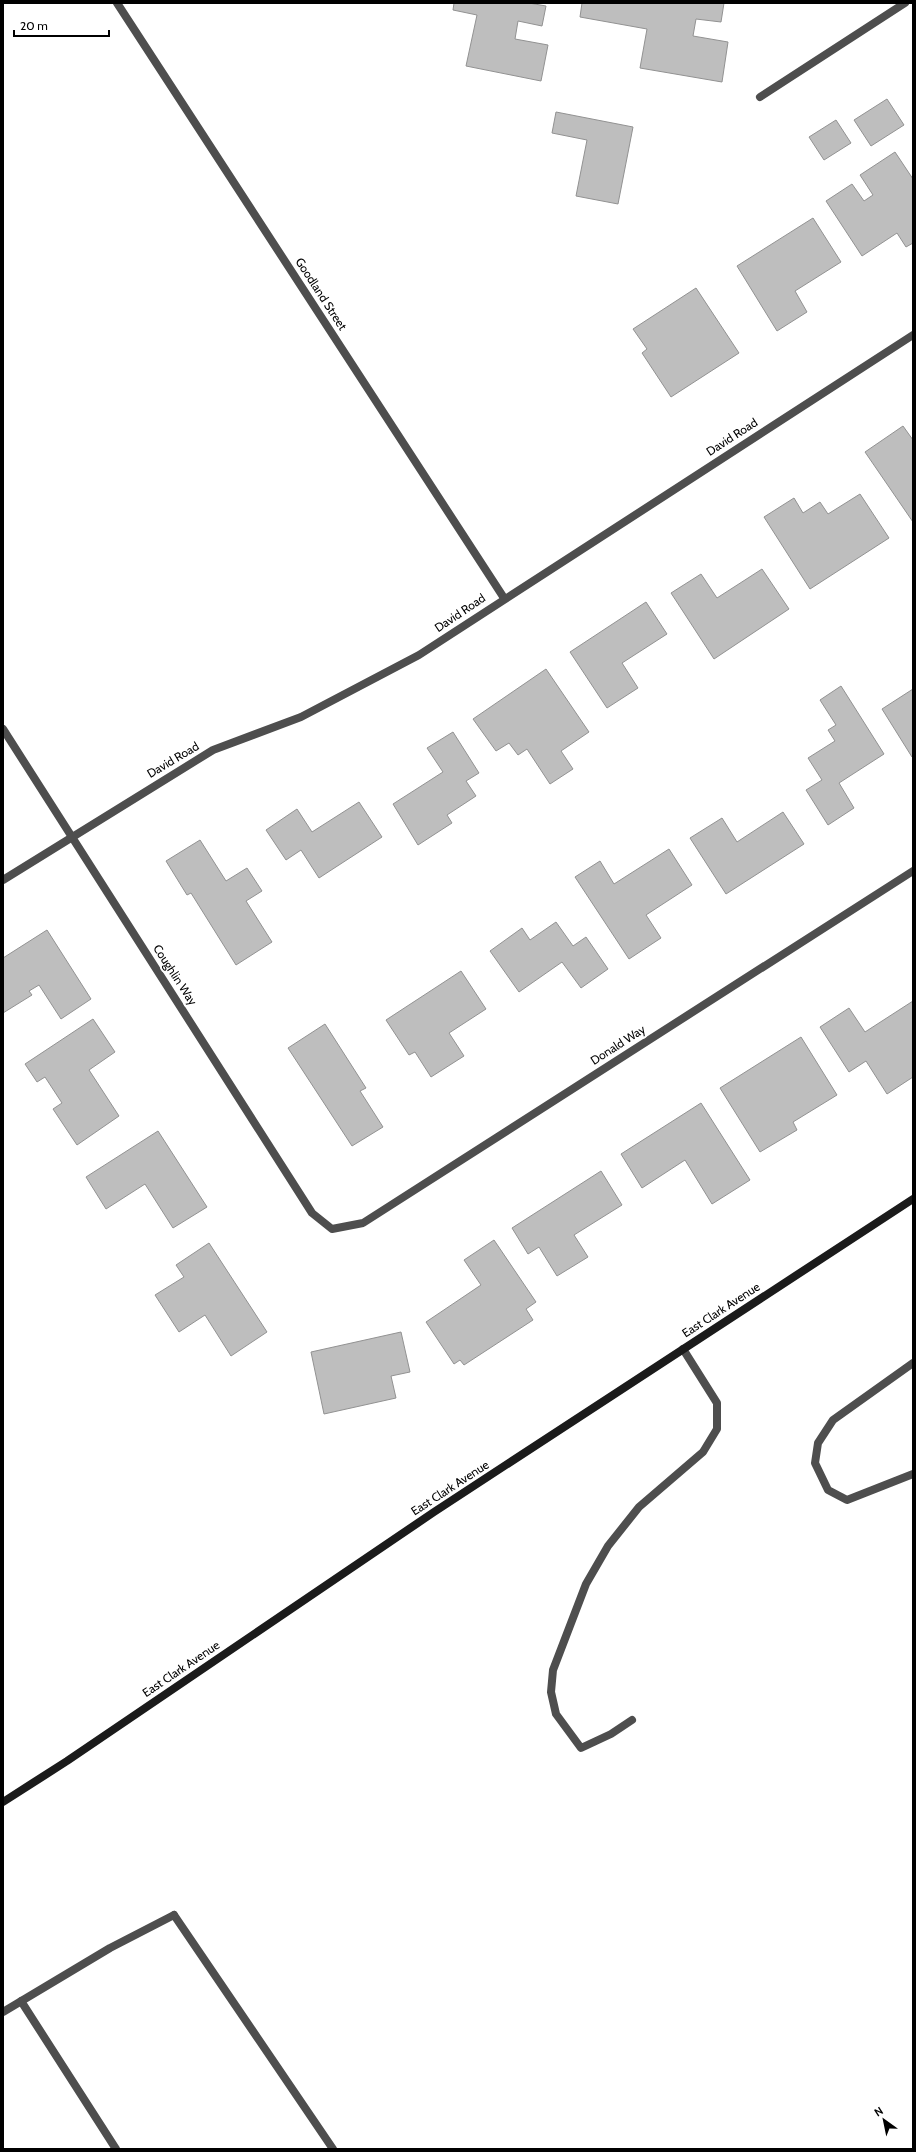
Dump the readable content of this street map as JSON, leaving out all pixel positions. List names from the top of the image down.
{
  "streets": {
    "main road": ["East Clark Avenue"],
    "street": [
      "Goodland Street",
      "David Road",
      "Coughlin Way",
      "Donald Way"
    ]
  },
  "crossings": [
    ["Goodland Street", "David Road"],
    ["David Road", "Coughlin Way"],
    ["Coughlin Way", "Donald Way"]
  ],
  "scale_bar": "20 m",
  "north": "top left"
}
